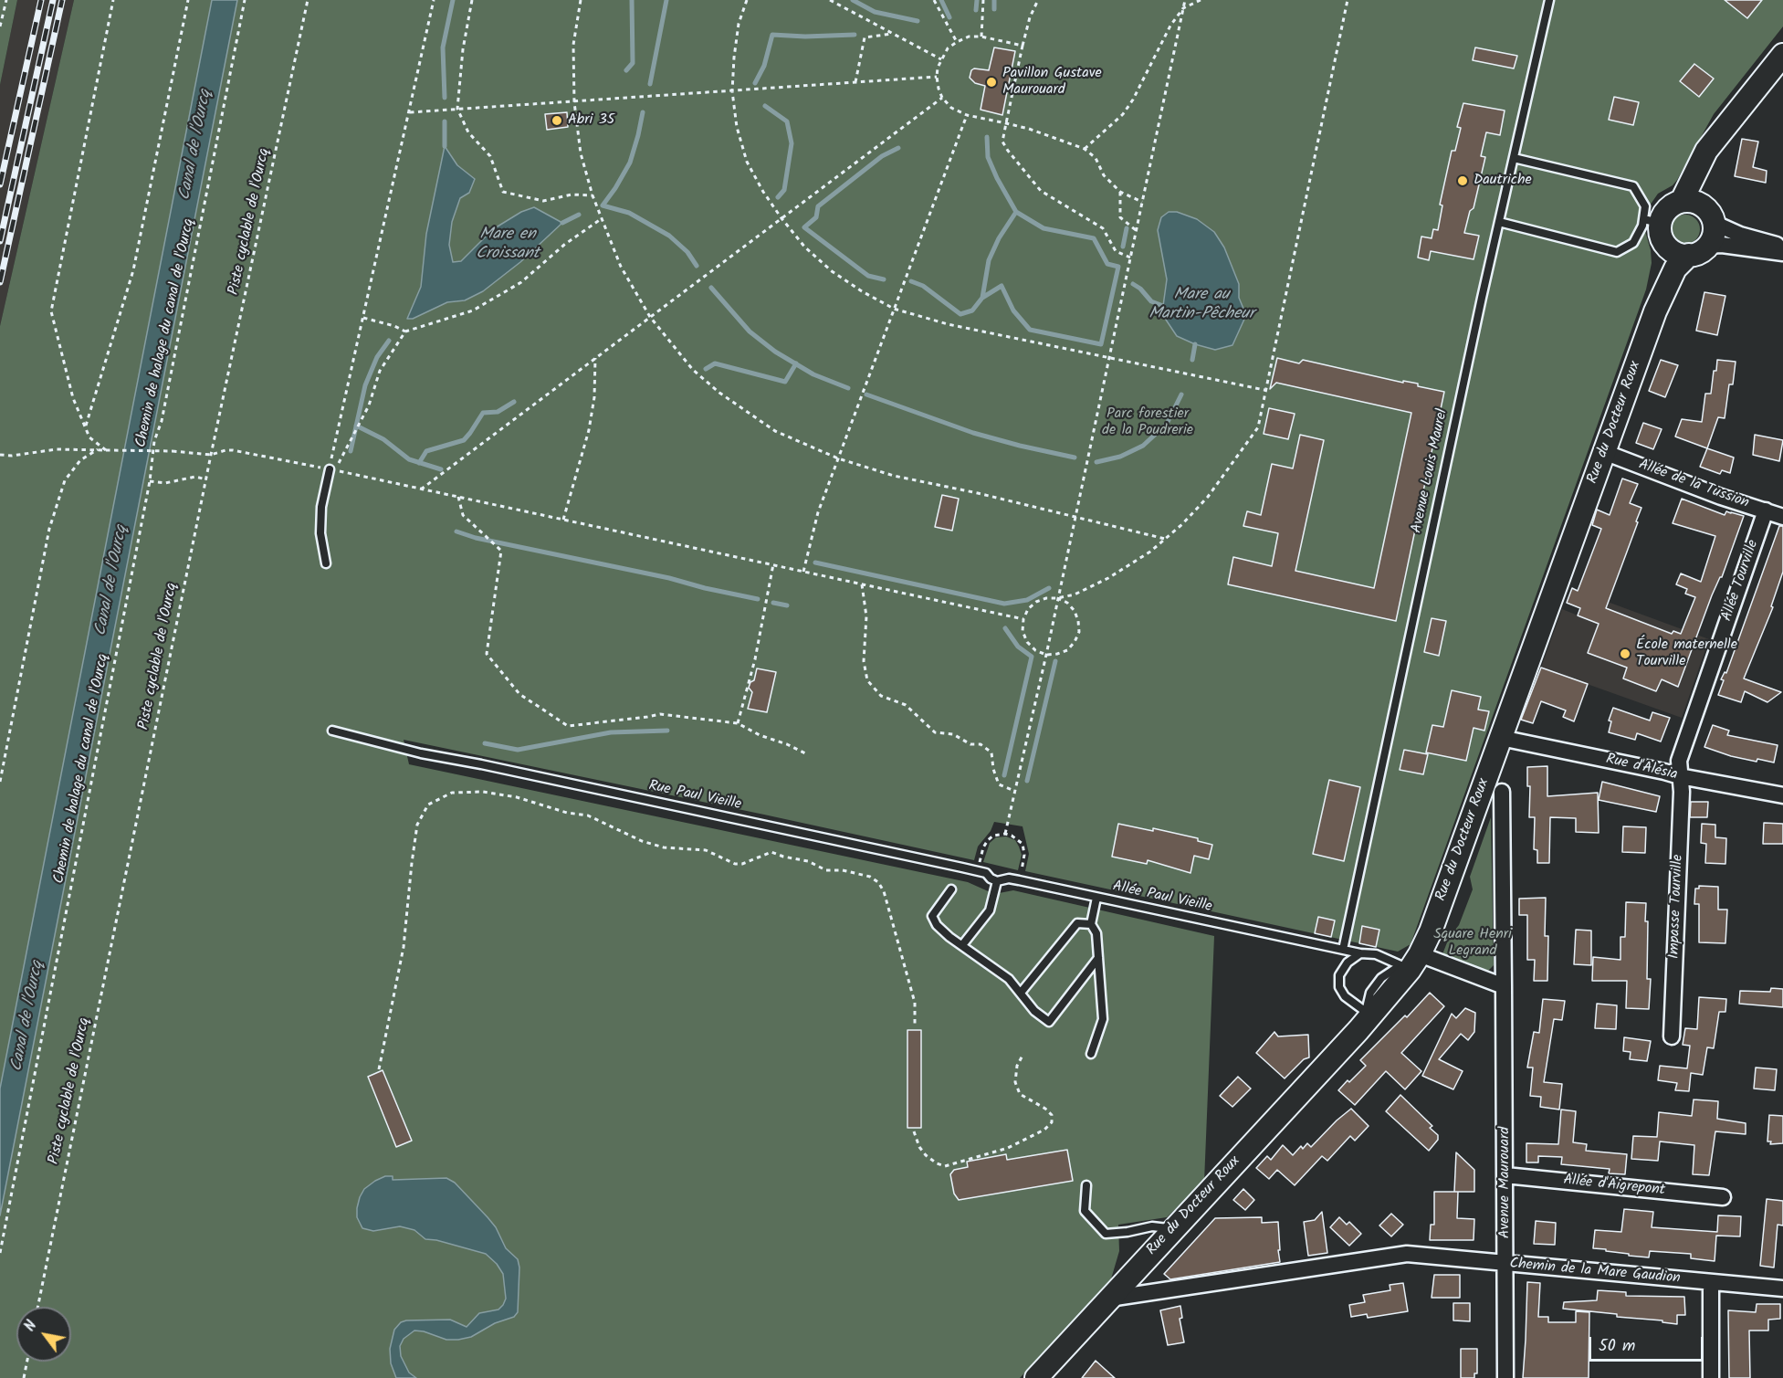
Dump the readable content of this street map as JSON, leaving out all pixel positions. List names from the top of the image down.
{
  "streets": {
    "main road": ["Rue du Docteur Roux"],
    "street": [
      "Allée de la Tussion",
      "Allée Tourville",
      "Rue d'Alésia",
      "Impasse Tourville",
      "Avenue Maurouard",
      "Allée d'Aigrepont",
      "Chemin de la Mare Gaudion"
    ],
    "lane": ["Avenue Louis Maurel", "Rue Paul Vieille", "Allée Paul Vieille"],
    "path": ["Piste cyclable de l'Ourcq", "Chemin de halage du canal de l'Ourcq"]
  },
  "crossings": [
    ["Rue du Docteur Roux", "Allée de la Tussion"],
    ["Rue du Docteur Roux", "Rue d'Alésia"],
    ["Rue du Docteur Roux", "Chemin de la Mare Gaudion"],
    ["Avenue Louis Maurel", "Allée Paul Vieille"],
    ["Allée de la Tussion", "Allée Tourville"],
    ["Allée Tourville", "Rue d'Alésia"],
    ["Allée Tourville", "Impasse Tourville"],
    ["Rue d'Alésia", "Impasse Tourville"],
    ["Rue Paul Vieille", "Allée Paul Vieille"],
    ["Avenue Maurouard", "Allée d'Aigrepont"],
    ["Avenue Maurouard", "Chemin de la Mare Gaudion"]
  ],
  "water": ["Canal de l'Ourcq", "Mare en Croissant", "Mare au Martin-Pêcheur"],
  "parks": ["Parc forestier de la Poudrerie", "Square Henri Legrand"],
  "places": [
    "Pavillon Gustave Maurouard",
    "Abri 35",
    "Dautriche",
    "École maternelle Tourville"
  ],
  "scale_bar": "50 m",
  "north": "top left"
}
